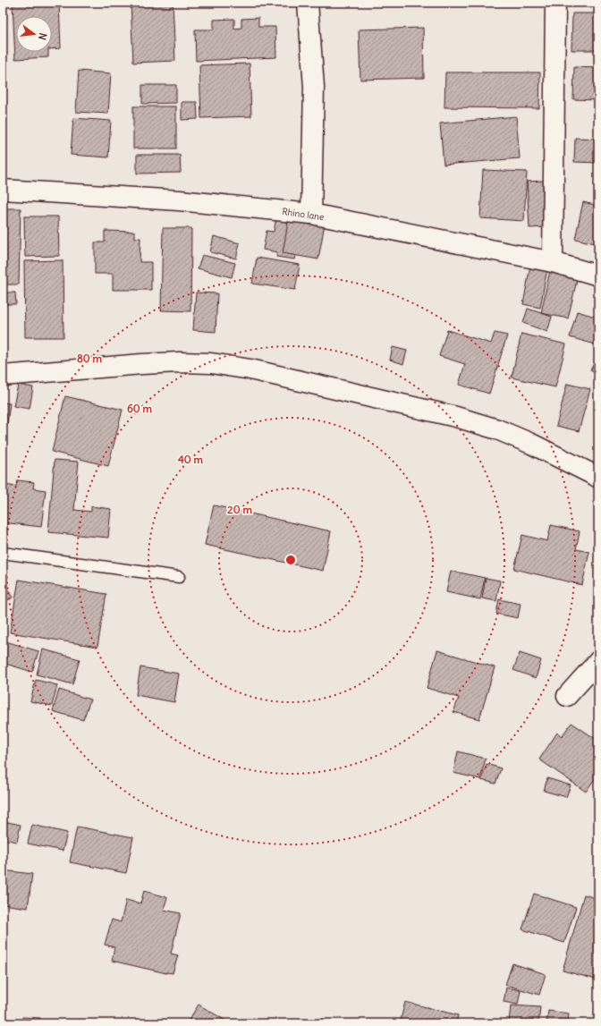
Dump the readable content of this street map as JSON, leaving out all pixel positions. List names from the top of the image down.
{
  "streets": {
    "street": ["Rhino lane"]
  },
  "north": "right",
  "rings": [
    "80 m",
    "60 m",
    "40 m",
    "20 m"
  ]
}
